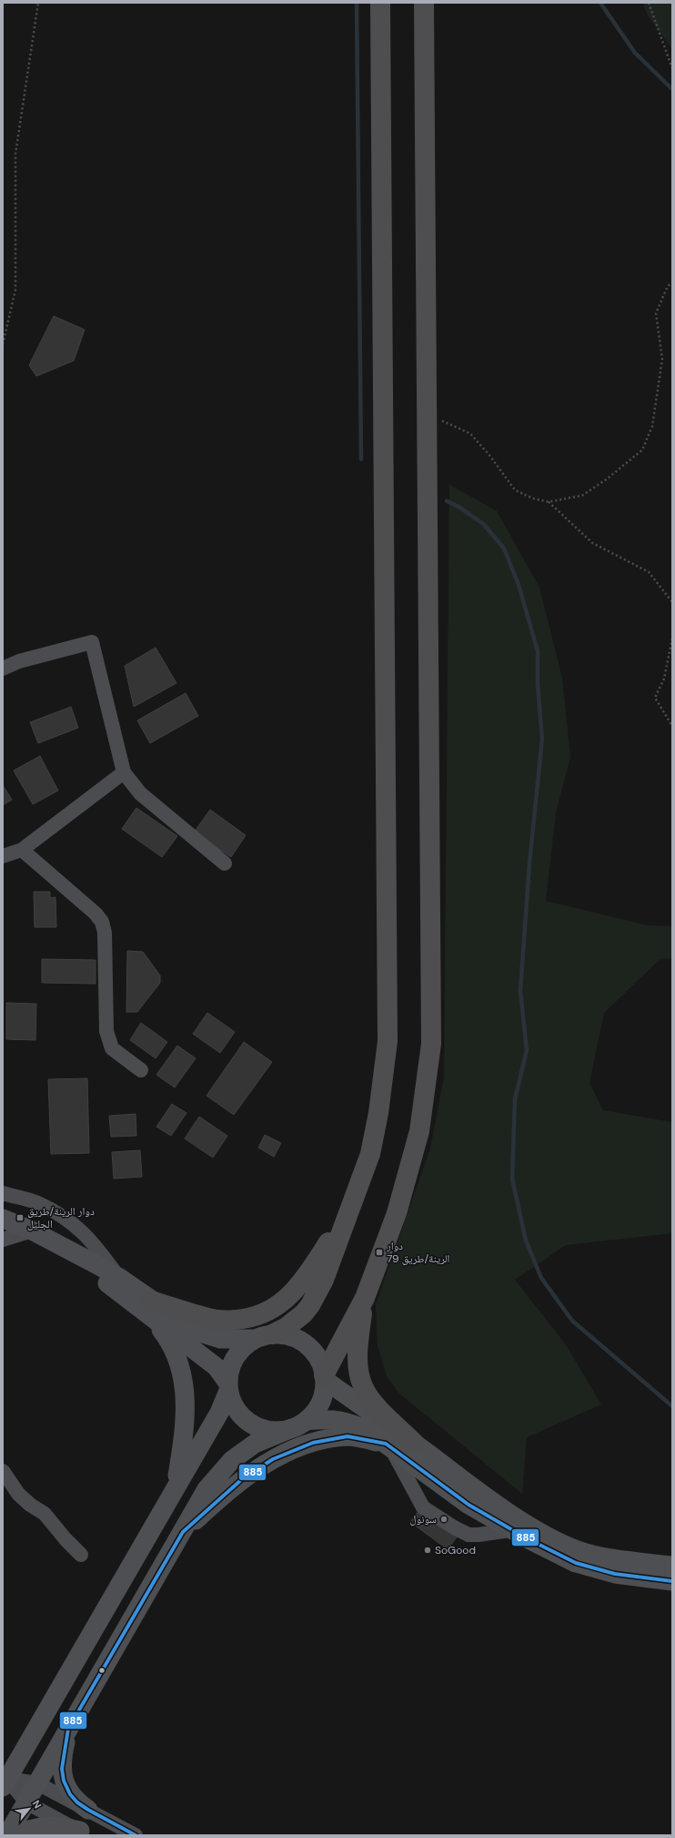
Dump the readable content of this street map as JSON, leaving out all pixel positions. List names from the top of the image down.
{
  "places": {
    "transit": ["دوار الرينة/طريق الجليل", "دوار الرينة/طريق 79"],
    "other": ["سونول", "SoGood"]
  },
  "lines": ["transit line 885"],
  "north": "top right"
}
